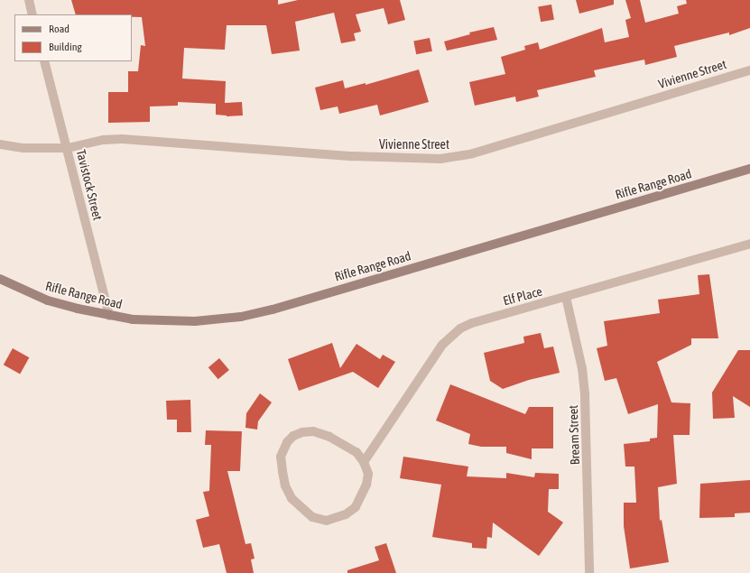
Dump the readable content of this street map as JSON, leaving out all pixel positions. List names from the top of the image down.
{
  "streets": {
    "main road": ["Rifle Range Road"],
    "street": [
      "Vivienne Street",
      "Tavistock Street",
      "Elf Place",
      "Bream Street"
    ]
  },
  "crossings": [
    ["Vivienne Street", "Tavistock Street"],
    ["Rifle Range Road", "Tavistock Street"],
    ["Elf Place", "Bream Street"]
  ],
  "legend": ["Road", "Building"]
}
